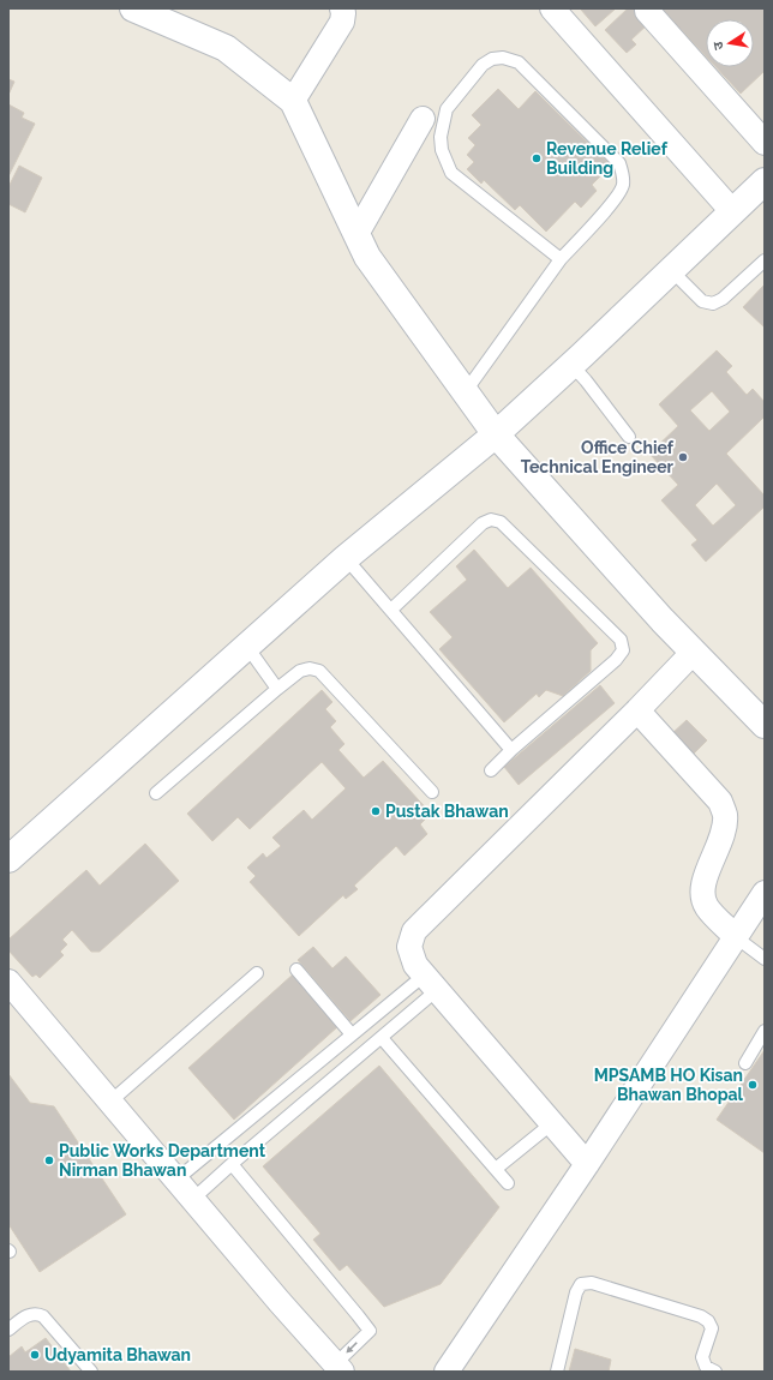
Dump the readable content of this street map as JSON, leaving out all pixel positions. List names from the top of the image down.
{
  "places": [
    "Revenue Relief Building",
    "Office Chief Technical Engineer",
    "Pustak Bhawan",
    "MPSAMB HO Kisan Bhawan Bhopal",
    "Public Works Department Nirman Bhawan",
    "Udyamita Bhawan"
  ],
  "north": "left"
}
